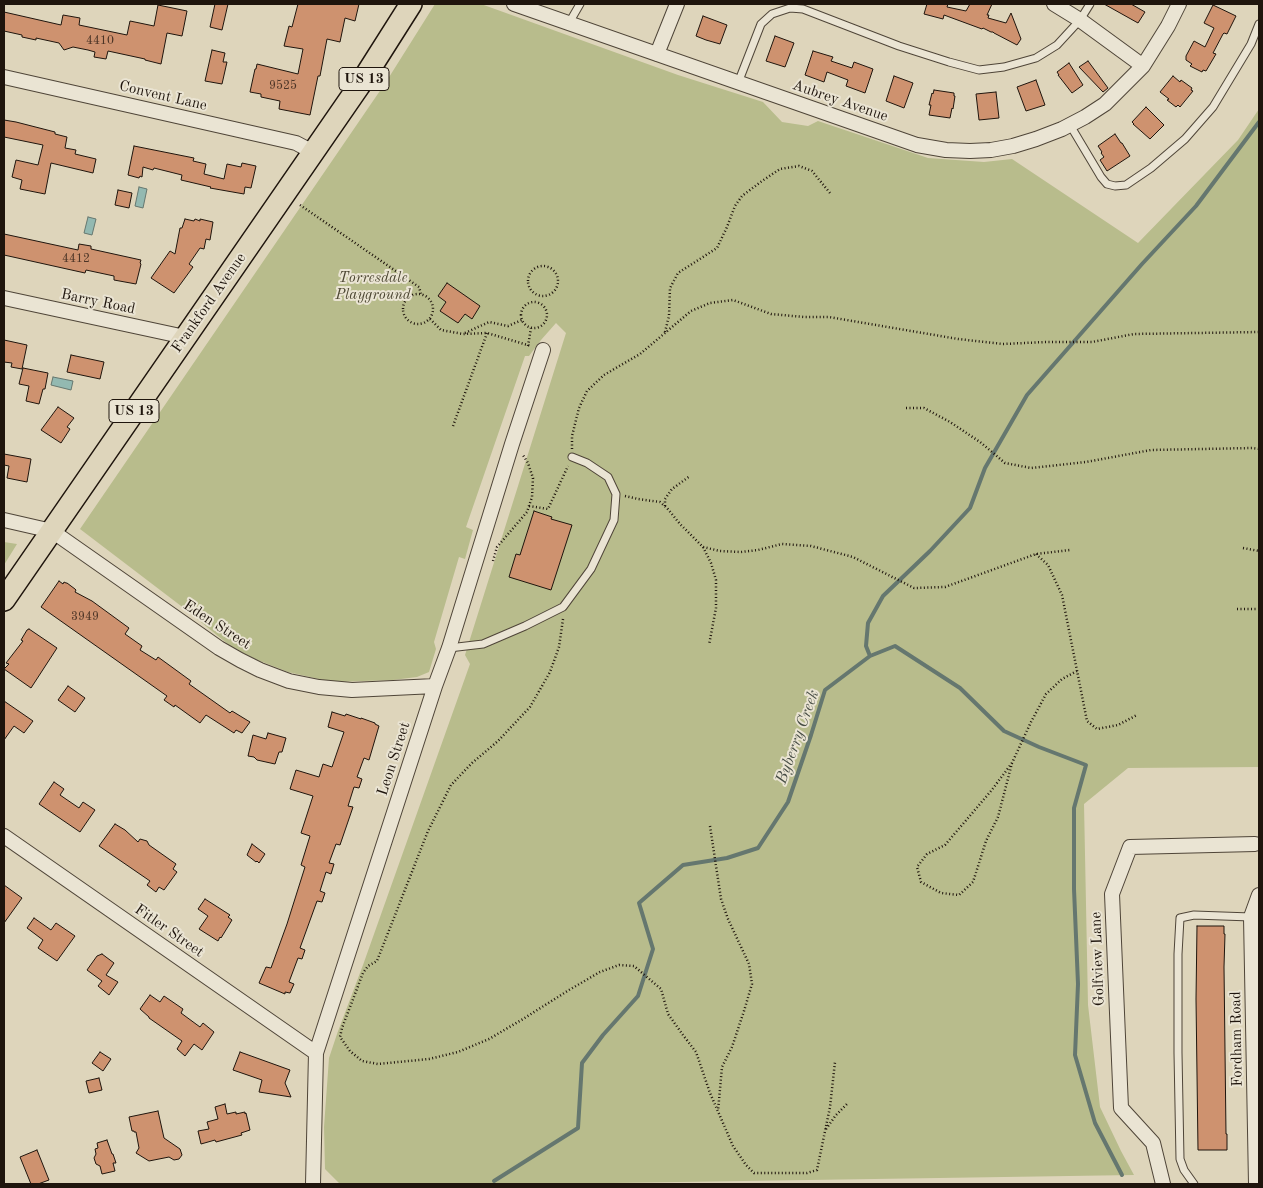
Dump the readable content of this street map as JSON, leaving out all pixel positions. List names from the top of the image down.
{
  "streets": {
    "main road": ["US 13", "Frankford Avenue"],
    "street": [
      "Convent Lane",
      "Aubrey Avenue",
      "Barry Road",
      "Eden Street",
      "Leon Street",
      "Fitler Street",
      "Golfview Lane",
      "Fordham Road"
    ]
  },
  "crossings": [
    ["Convent Lane", "Frankford Avenue"],
    ["Barry Road", "Frankford Avenue"],
    ["Frankford Avenue", "Eden Street"],
    ["Eden Street", "Leon Street"],
    ["Leon Street", "Fitler Street"]
  ],
  "water": ["Byberry Creek"],
  "parks": ["Torresdale Playground"],
  "house_numbers": [
    "4410",
    "9525",
    "4412",
    "3949"
  ]
}
